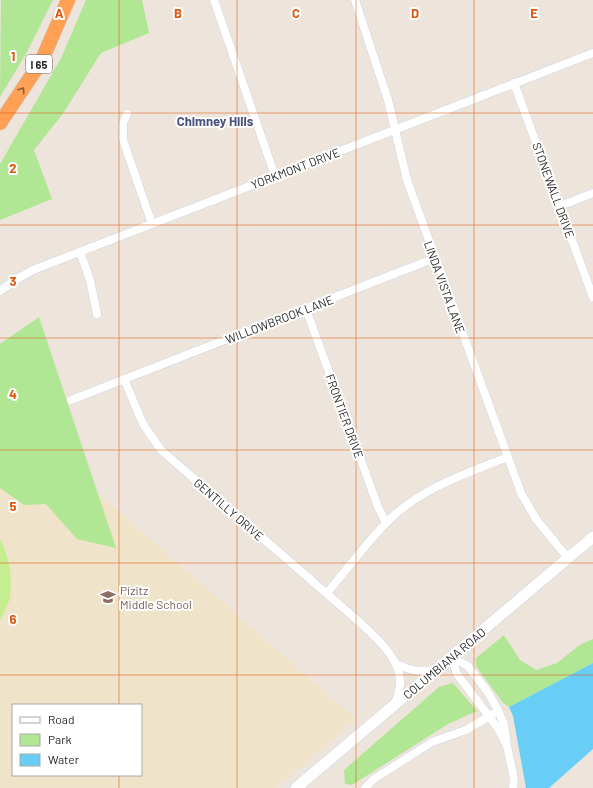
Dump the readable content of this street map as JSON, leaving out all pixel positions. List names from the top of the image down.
{
  "streets": {
    "highway": ["I 65"],
    "main road": ["COLUMBIANA ROAD"],
    "street": [
      "YORKMONT DRIVE",
      "STONEWALL DRIVE",
      "LINDA VISTA LANE",
      "WILLOWBROOK LANE",
      "FRONTIER DRIVE",
      "GENTILLY DRIVE"
    ]
  },
  "crossings": [
    ["YORKMONT DRIVE", "STONEWALL DRIVE"],
    ["YORKMONT DRIVE", "LINDA VISTA LANE"],
    ["LINDA VISTA LANE", "WILLOWBROOK LANE"],
    ["LINDA VISTA LANE", "COLUMBIANA ROAD"],
    ["WILLOWBROOK LANE", "FRONTIER DRIVE"],
    ["WILLOWBROOK LANE", "GENTILLY DRIVE"],
    ["GENTILLY DRIVE", "COLUMBIANA ROAD"]
  ],
  "districts": ["Chimney Hills"],
  "places": {
    "school or university": ["Pizitz Middle School"]
  },
  "legend": ["Road", "Park", "Water"],
  "grid": {
    "columns": [
      "A",
      "B",
      "C",
      "D",
      "E"
    ],
    "rows": [
      "1",
      "2",
      "3",
      "4",
      "5",
      "6"
    ]
  }
}
